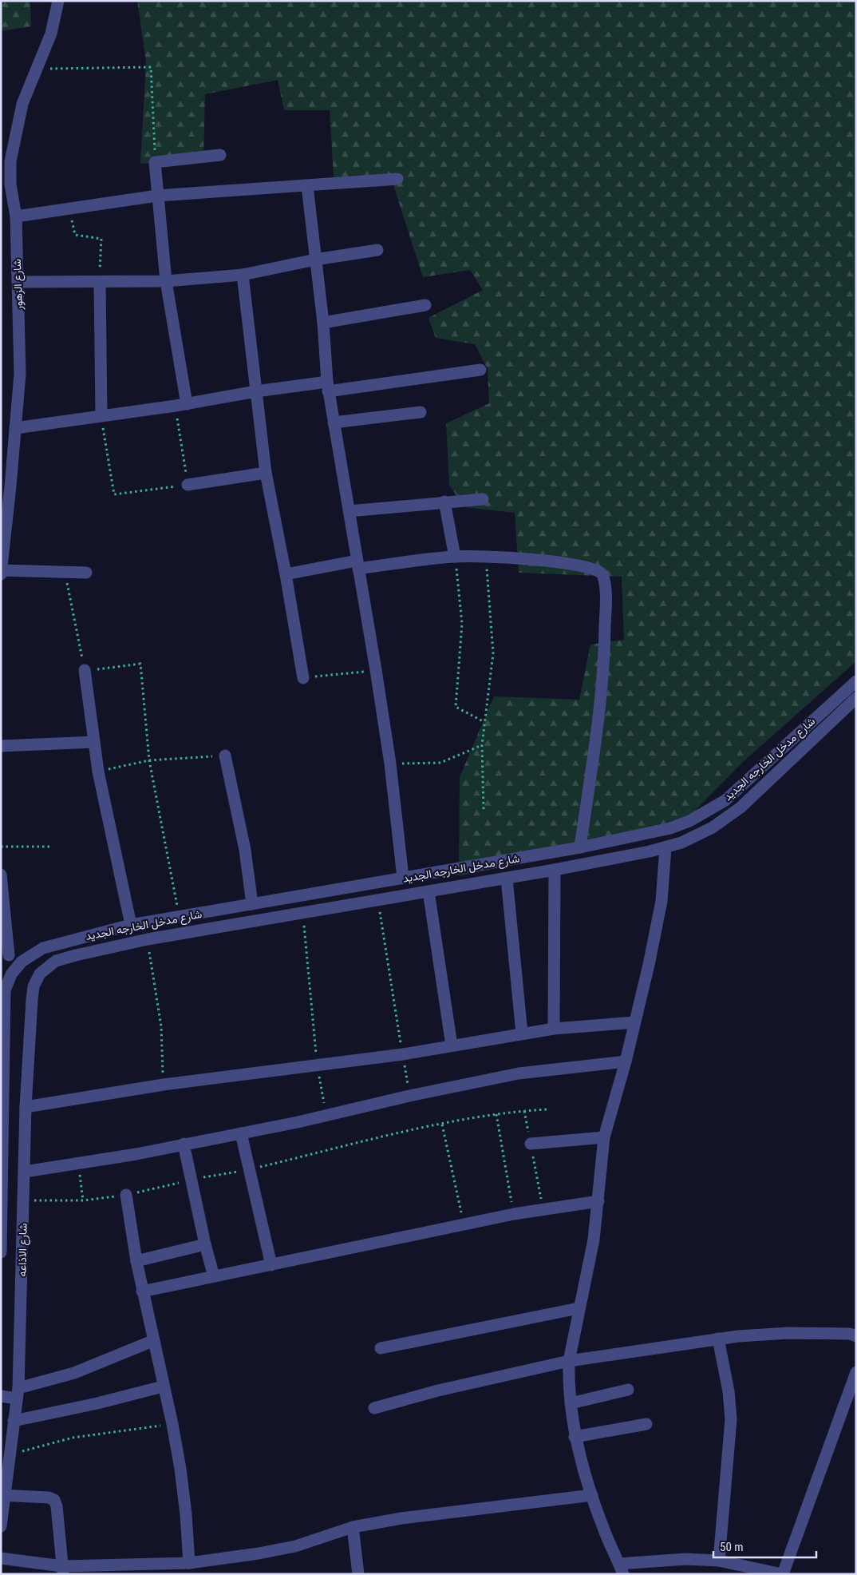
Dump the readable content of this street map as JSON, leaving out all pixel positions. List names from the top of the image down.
{
  "streets": {
    "street": ["شارع الزهور", "شارع مدخل الخارجه الجديد", "شارع الاذاعه"]
  },
  "crossings": [
    ["شارع مدخل الخارجه الجديد", "شارع الاذاعه"]
  ],
  "scale_bar": "50 m"
}
